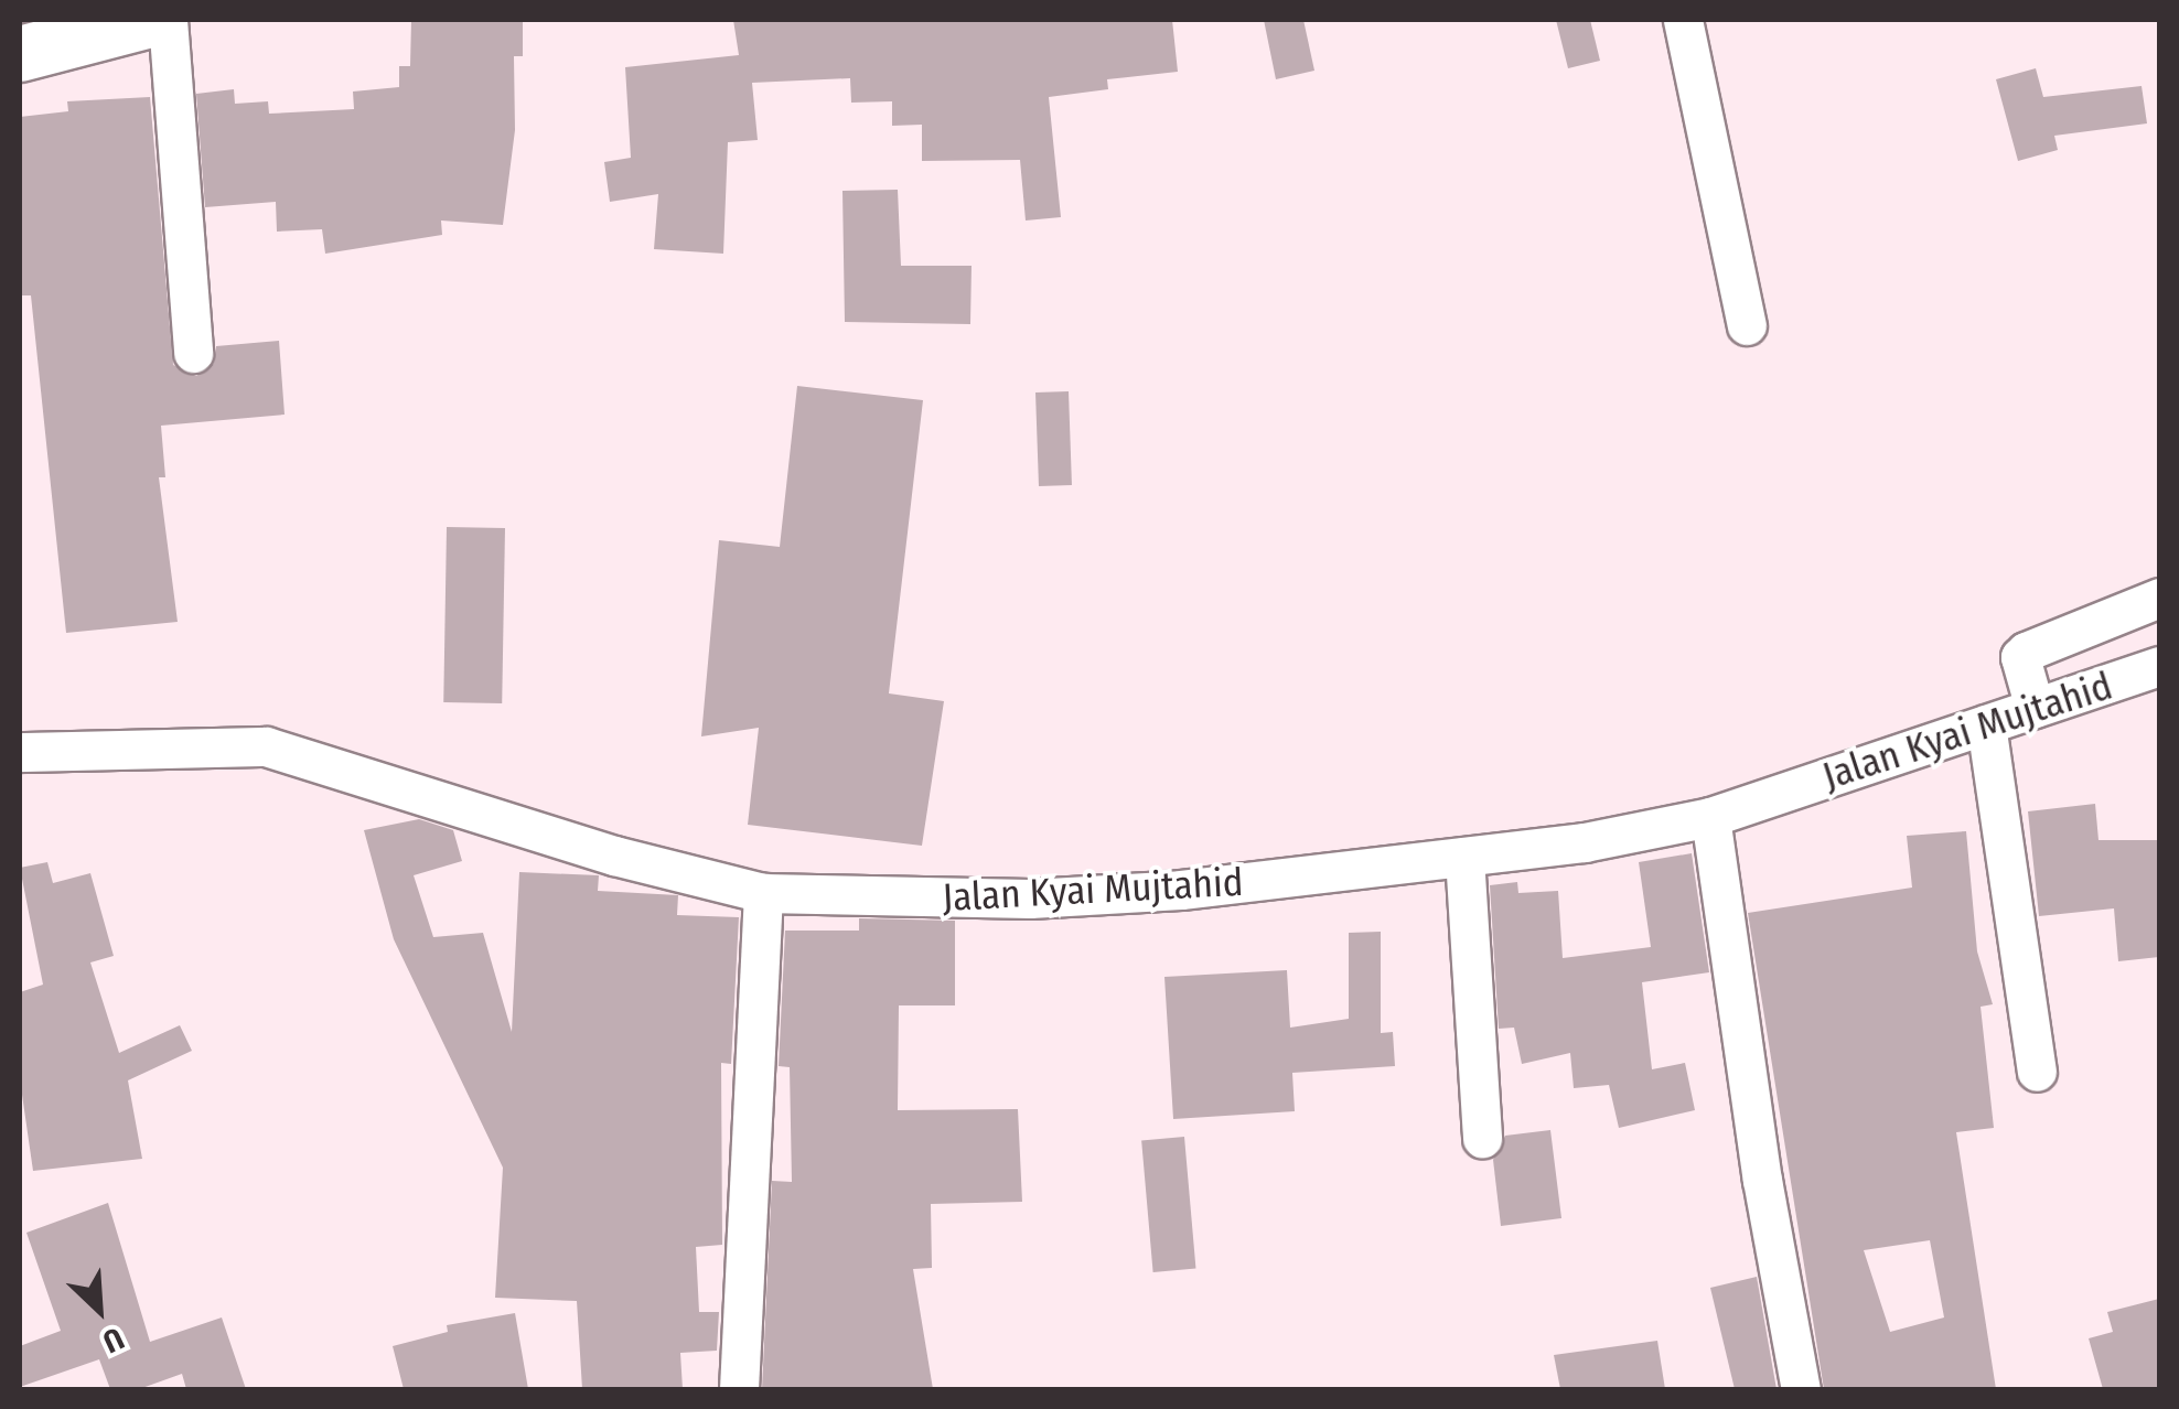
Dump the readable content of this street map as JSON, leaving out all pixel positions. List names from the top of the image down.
{
  "streets": {
    "street": ["Jalan Kyai Mujtahid"]
  },
  "north": "bottom right"
}
